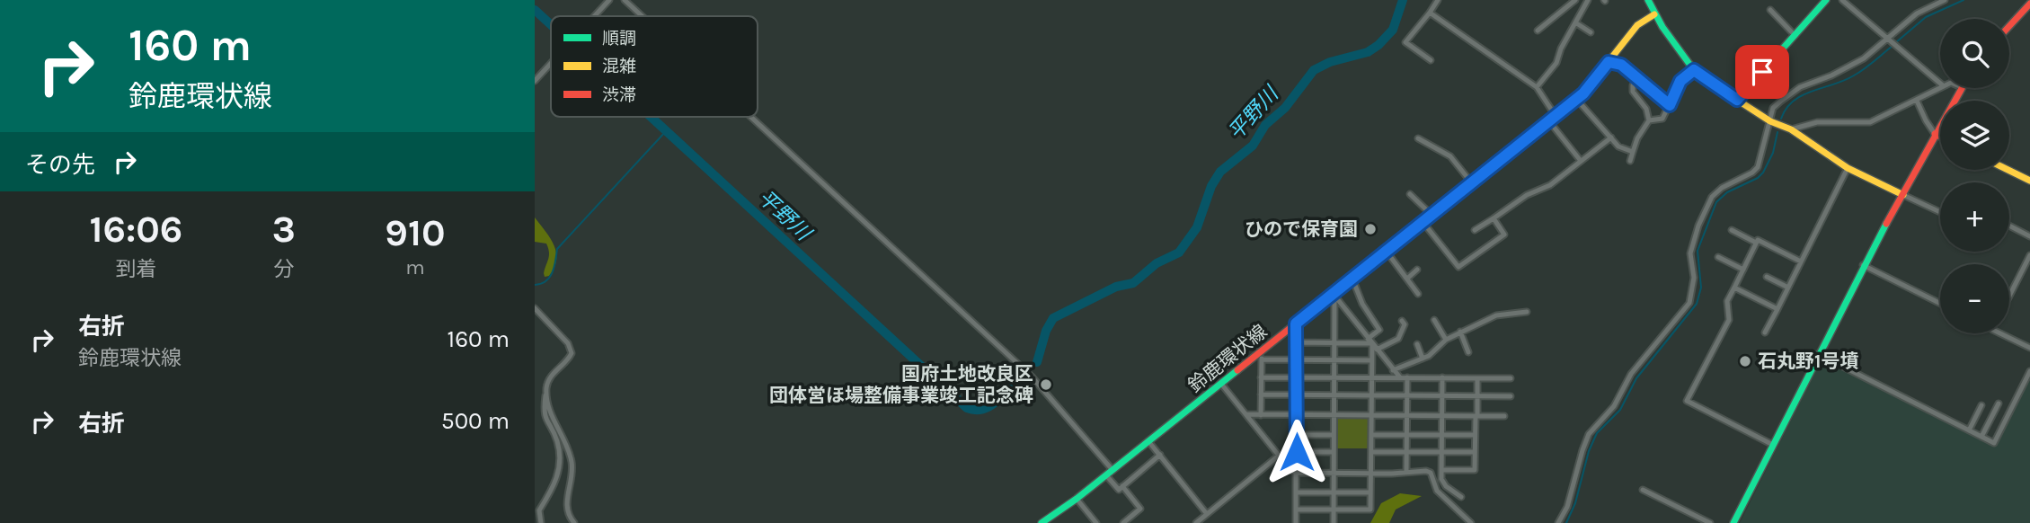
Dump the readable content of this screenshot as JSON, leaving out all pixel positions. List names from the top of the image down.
{
  "streets": {
    "main road": ["鈴鹿環状線"]
  },
  "water": ["平野川"],
  "places": ["ひので保育園", "石丸野1号墳", "国府土地改良区 団体営ほ場整備事業竣工記念碑"],
  "legend": ["順調", "混雑", "渋滞"],
  "page": {
    "turn": ["160 m", "鈴鹿環状線"],
    "map_buttons": ["+", "−"],
    "then": "その先",
    "eta": [
      "16:06",
      "到着",
      "3",
      "分",
      "910",
      "m"
    ],
    "list": [
      {
        "name": "右折",
        "note": "鈴鹿環状線",
        "value": "160 m"
      },
      {
        "name": "右折",
        "value": "500 m"
      }
    ]
  }
}
